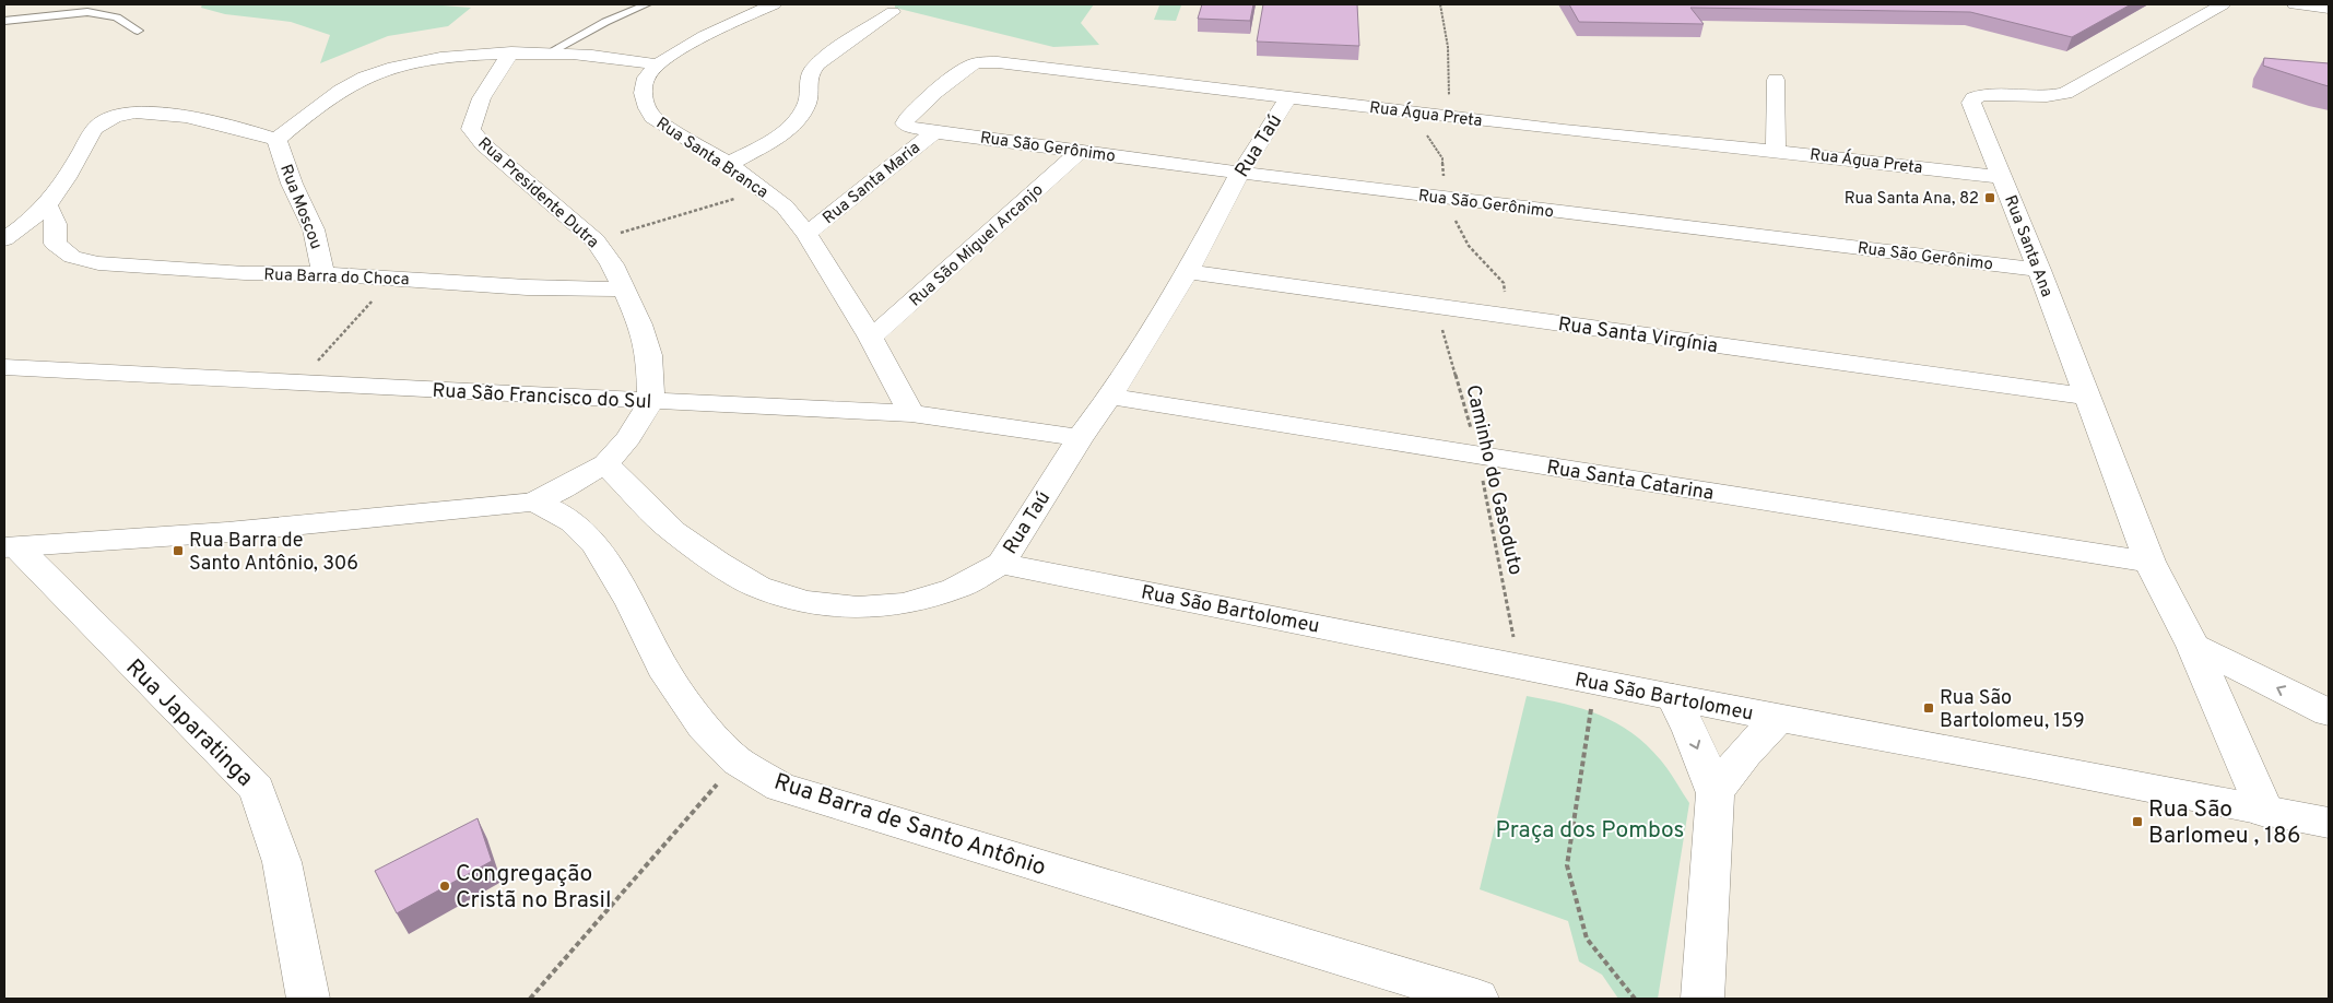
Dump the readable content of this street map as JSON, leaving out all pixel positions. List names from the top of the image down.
{
  "streets": {
    "street": [
      "Rua Água Preta",
      "Rua Taú",
      "Rua São Gerônimo",
      "Rua Santa Branca",
      "Rua Santa Maria",
      "Rua Presidente Dutra",
      "Rua Moscou",
      "Rua São Miguel Arcanjo",
      "Rua Santa Ana",
      "Rua Barra do Choca",
      "Rua Santa Virgínia",
      "Rua São Francisco do Sul",
      "Rua Santa Catarina",
      "Rua São Bartolomeu",
      "Rua Japaratinga",
      "Rua Barra de Santo Antônio"
    ],
    "path": ["Caminho do Gasoduto"]
  },
  "crossings": [
    ["Rua Água Preta", "Rua Taú"],
    ["Rua Água Preta", "Rua São Gerônimo"],
    ["Rua Água Preta", "Rua Santa Maria"],
    ["Rua Água Preta", "Rua Santa Ana"],
    ["Rua Taú", "Rua São Gerônimo"],
    ["Rua Taú", "Rua Santa Virgínia"],
    ["Rua Taú", "Rua São Francisco do Sul"],
    ["Rua Taú", "Rua Santa Catarina"],
    ["Rua Taú", "Rua São Bartolomeu"],
    ["Rua São Gerônimo", "Rua Santa Maria"],
    ["Rua São Gerônimo", "Rua São Miguel Arcanjo"],
    ["Rua São Gerônimo", "Rua Santa Ana"],
    ["Rua Santa Branca", "Rua Santa Maria"],
    ["Rua Santa Branca", "Rua São Miguel Arcanjo"],
    ["Rua Santa Branca", "Rua São Francisco do Sul"],
    ["Rua Presidente Dutra", "Rua Barra do Choca"],
    ["Rua Presidente Dutra", "Rua São Francisco do Sul"],
    ["Rua Moscou", "Rua Barra do Choca"],
    ["Rua Santa Ana", "Rua Santa Virgínia"],
    ["Rua Santa Ana", "Rua Santa Catarina"],
    ["Rua Santa Ana", "Rua São Bartolomeu"],
    ["Caminho do Gasoduto", "Rua Santa Catarina"],
    ["Caminho do Gasoduto", "Rua São Bartolomeu"]
  ],
  "parks": ["Praça dos Pombos"],
  "places": {
    "transit": [
      "Rua Santa Ana, 82",
      "Rua Barra de Santo Antônio, 306",
      "Rua São Bartolomeu, 159",
      "Rua São Barlomeu , 186"
    ],
    "other": ["Congregação Cristã no Brasil"]
  }
}
